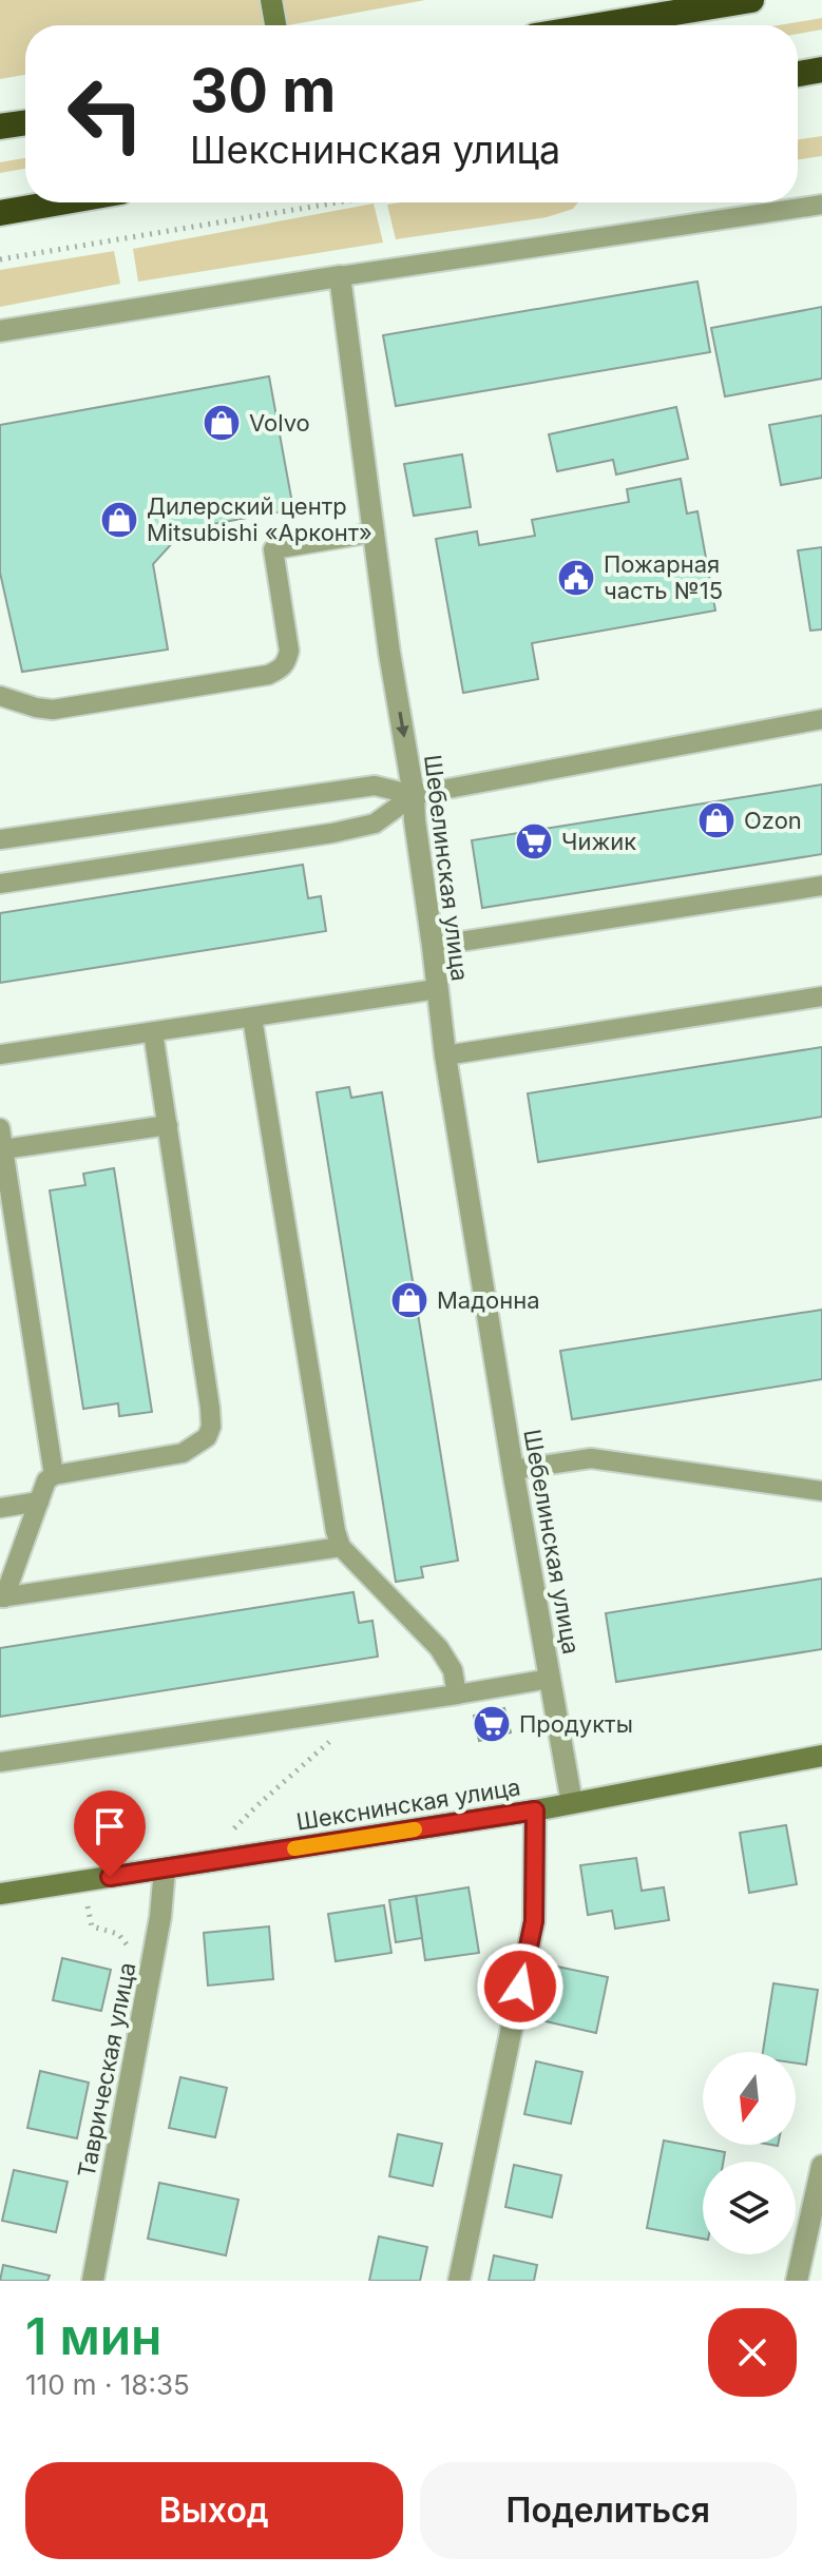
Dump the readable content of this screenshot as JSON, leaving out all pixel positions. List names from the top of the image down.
{
  "streets": {
    "street": ["Шебелинская улица", "Шекснинская улица", "Таврическая улица"]
  },
  "crossings": [
    ["Шебелинская улица", "Шекснинская улица"],
    ["Шекснинская улица", "Таврическая улица"]
  ],
  "places": {
    "shop": [
      "Volvo",
      "Дилерский центр Mitsubishi «Арконт»",
      "Ozon",
      "Мадонна"
    ],
    "public building": ["Пожарная часть №15"],
    "supermarket": ["Чижик", "Продукты"]
  },
  "north": "bottom",
  "page": {
    "turn": ["30 m", "Шекснинская улица"],
    "heading": ["1 мин", "110 m · 18:35"],
    "buttons": ["Выход", "Поделиться"]
  }
}
